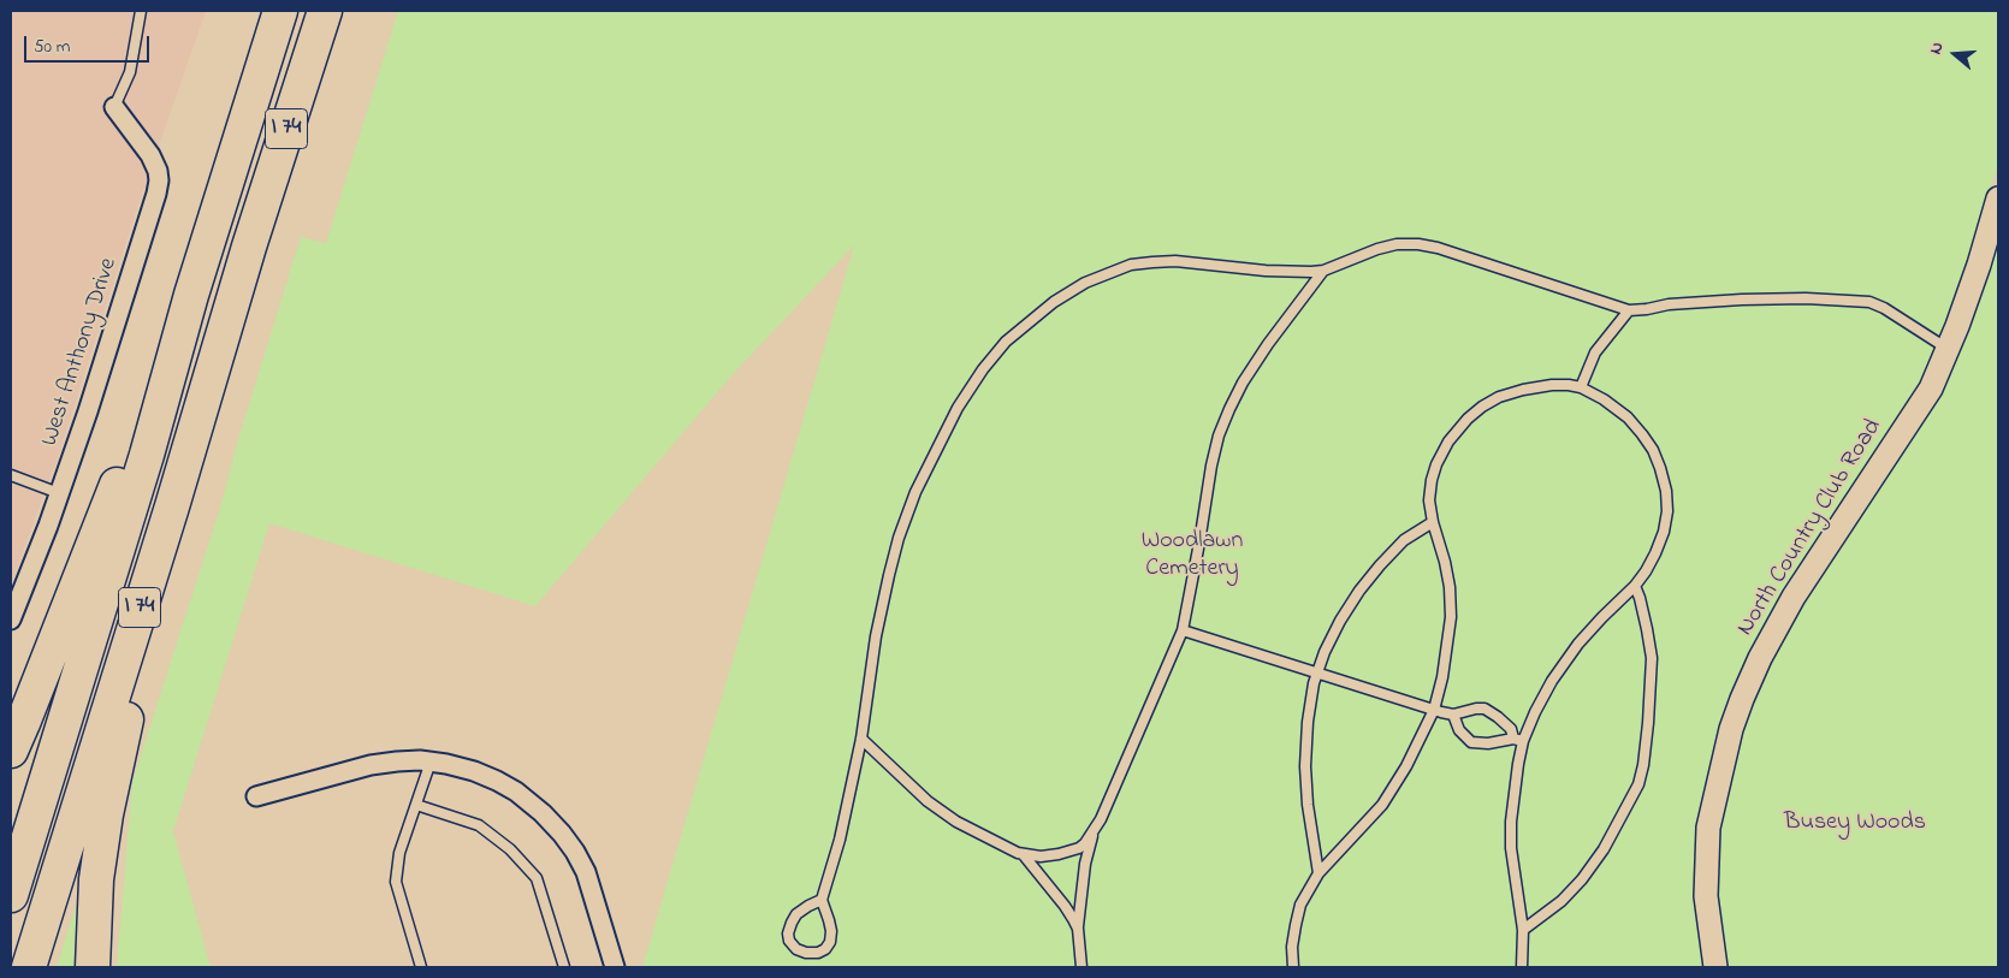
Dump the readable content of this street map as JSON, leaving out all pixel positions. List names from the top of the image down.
{
  "streets": {
    "highway": ["I 74"],
    "street": ["West Anthony Drive", "North Country Club Road"]
  },
  "parks": ["Woodlawn Cemetery", "Busey Woods"],
  "scale_bar": "50 m",
  "north": "left"
}
